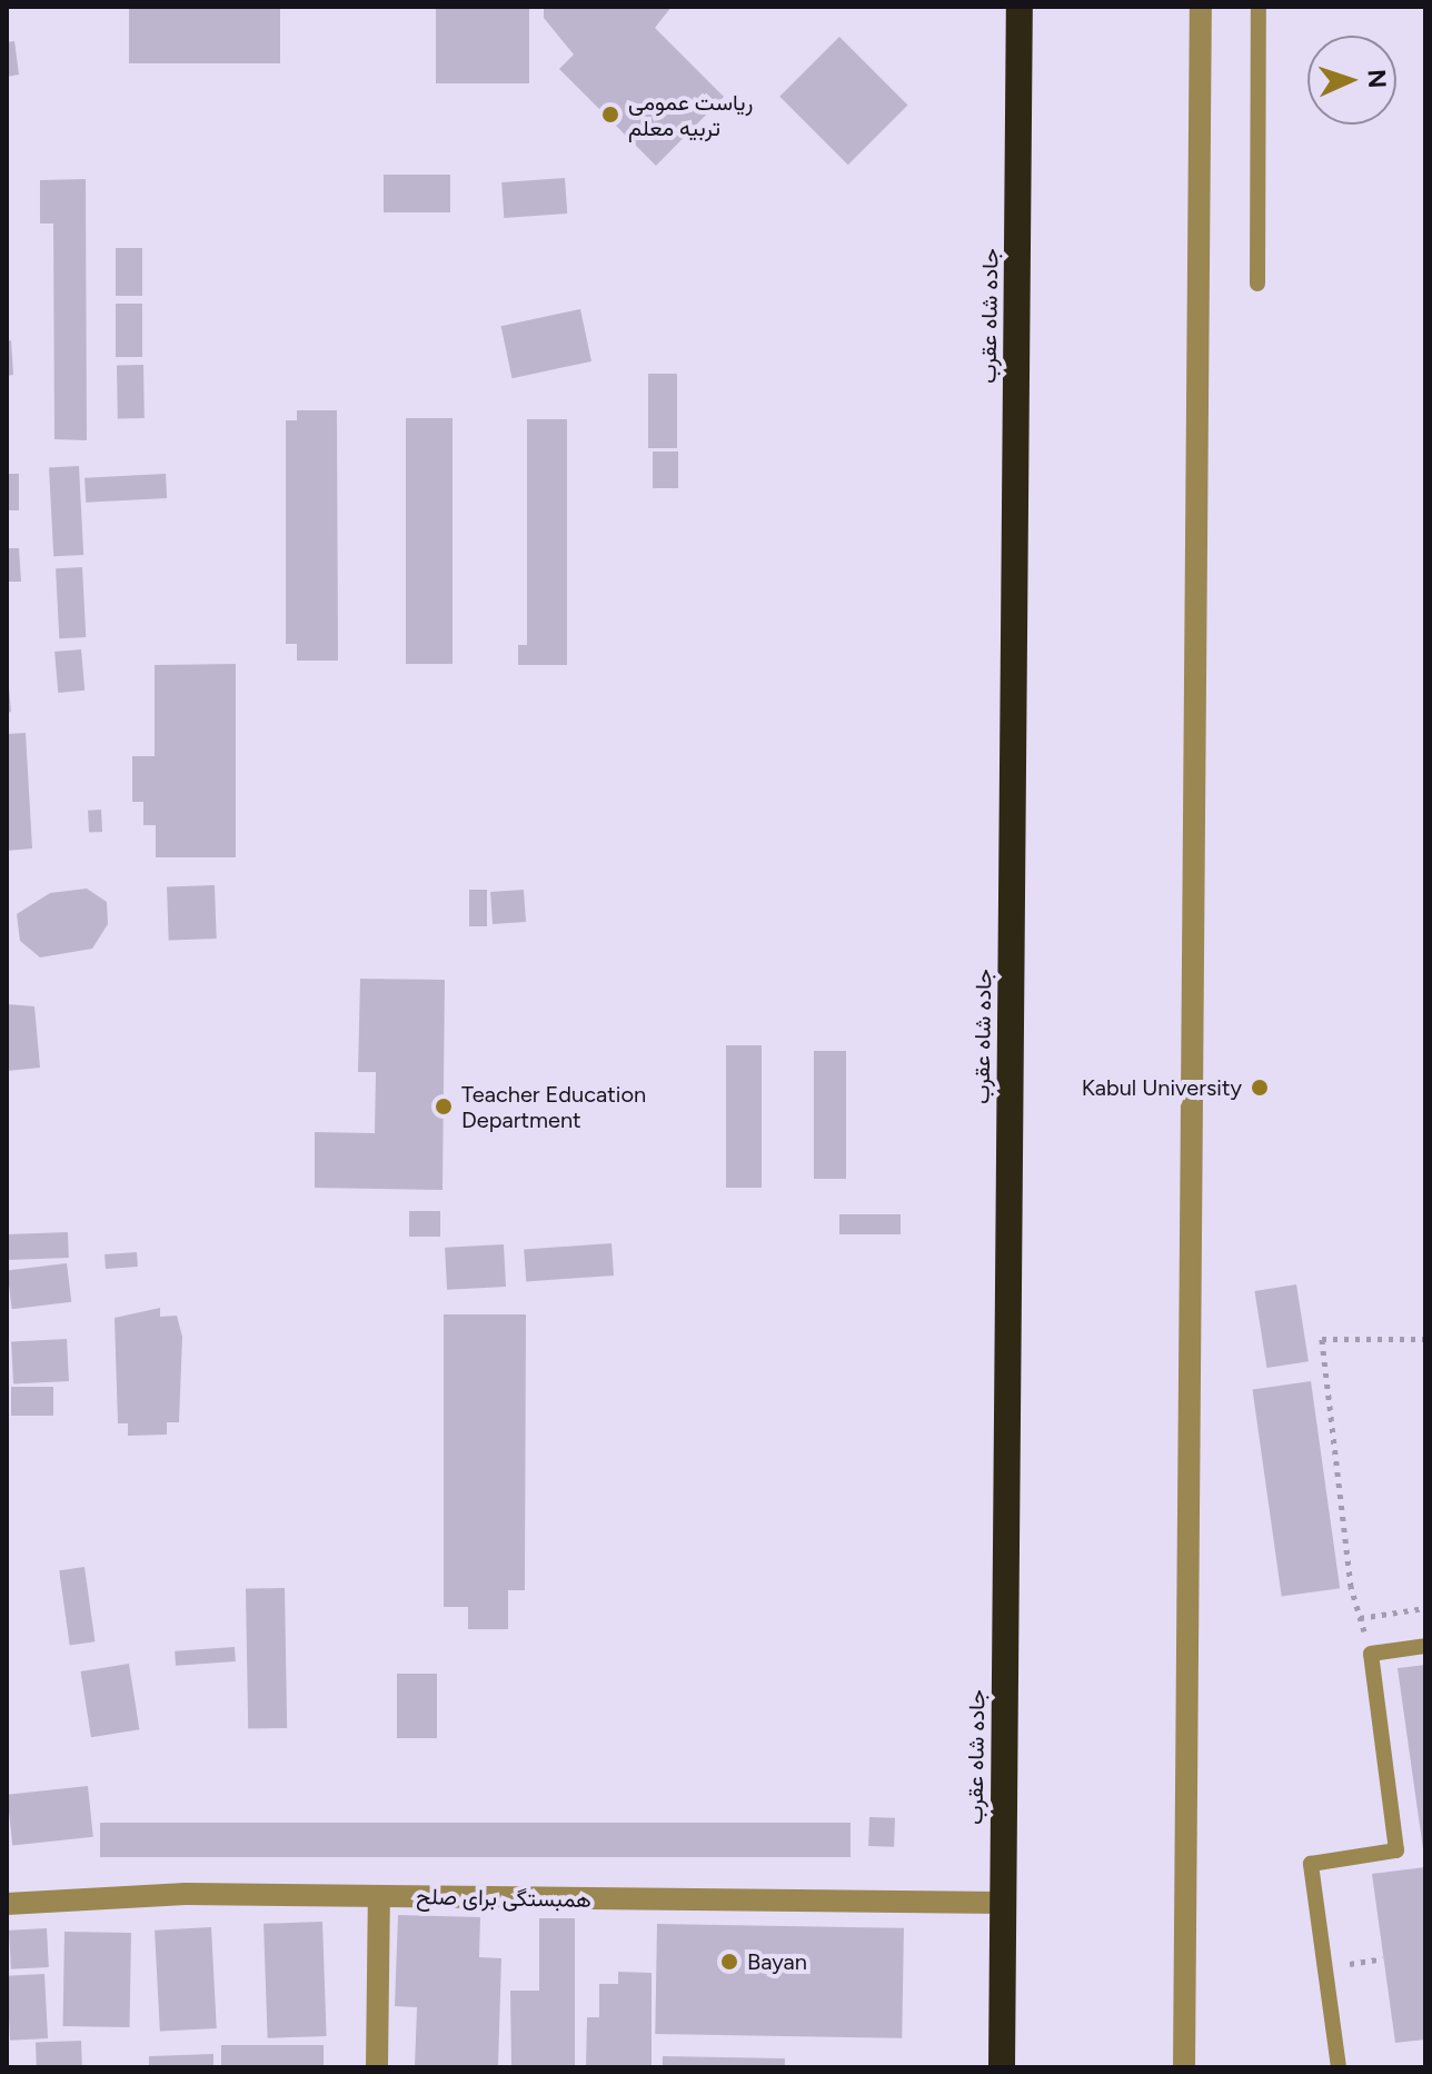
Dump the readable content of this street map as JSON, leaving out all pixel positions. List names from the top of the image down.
{
  "streets": {
    "highway": ["جاده شاه عقرب"],
    "street": ["همبستگی برای صلح"]
  },
  "crossings": [
    ["جاده شاه عقرب", "همبستگی برای صلح"]
  ],
  "places": [
    "ریاست عمومی تربیه معلم",
    "Kabul University",
    "Teacher Education Department",
    "Bayan"
  ],
  "north": "right"
}
